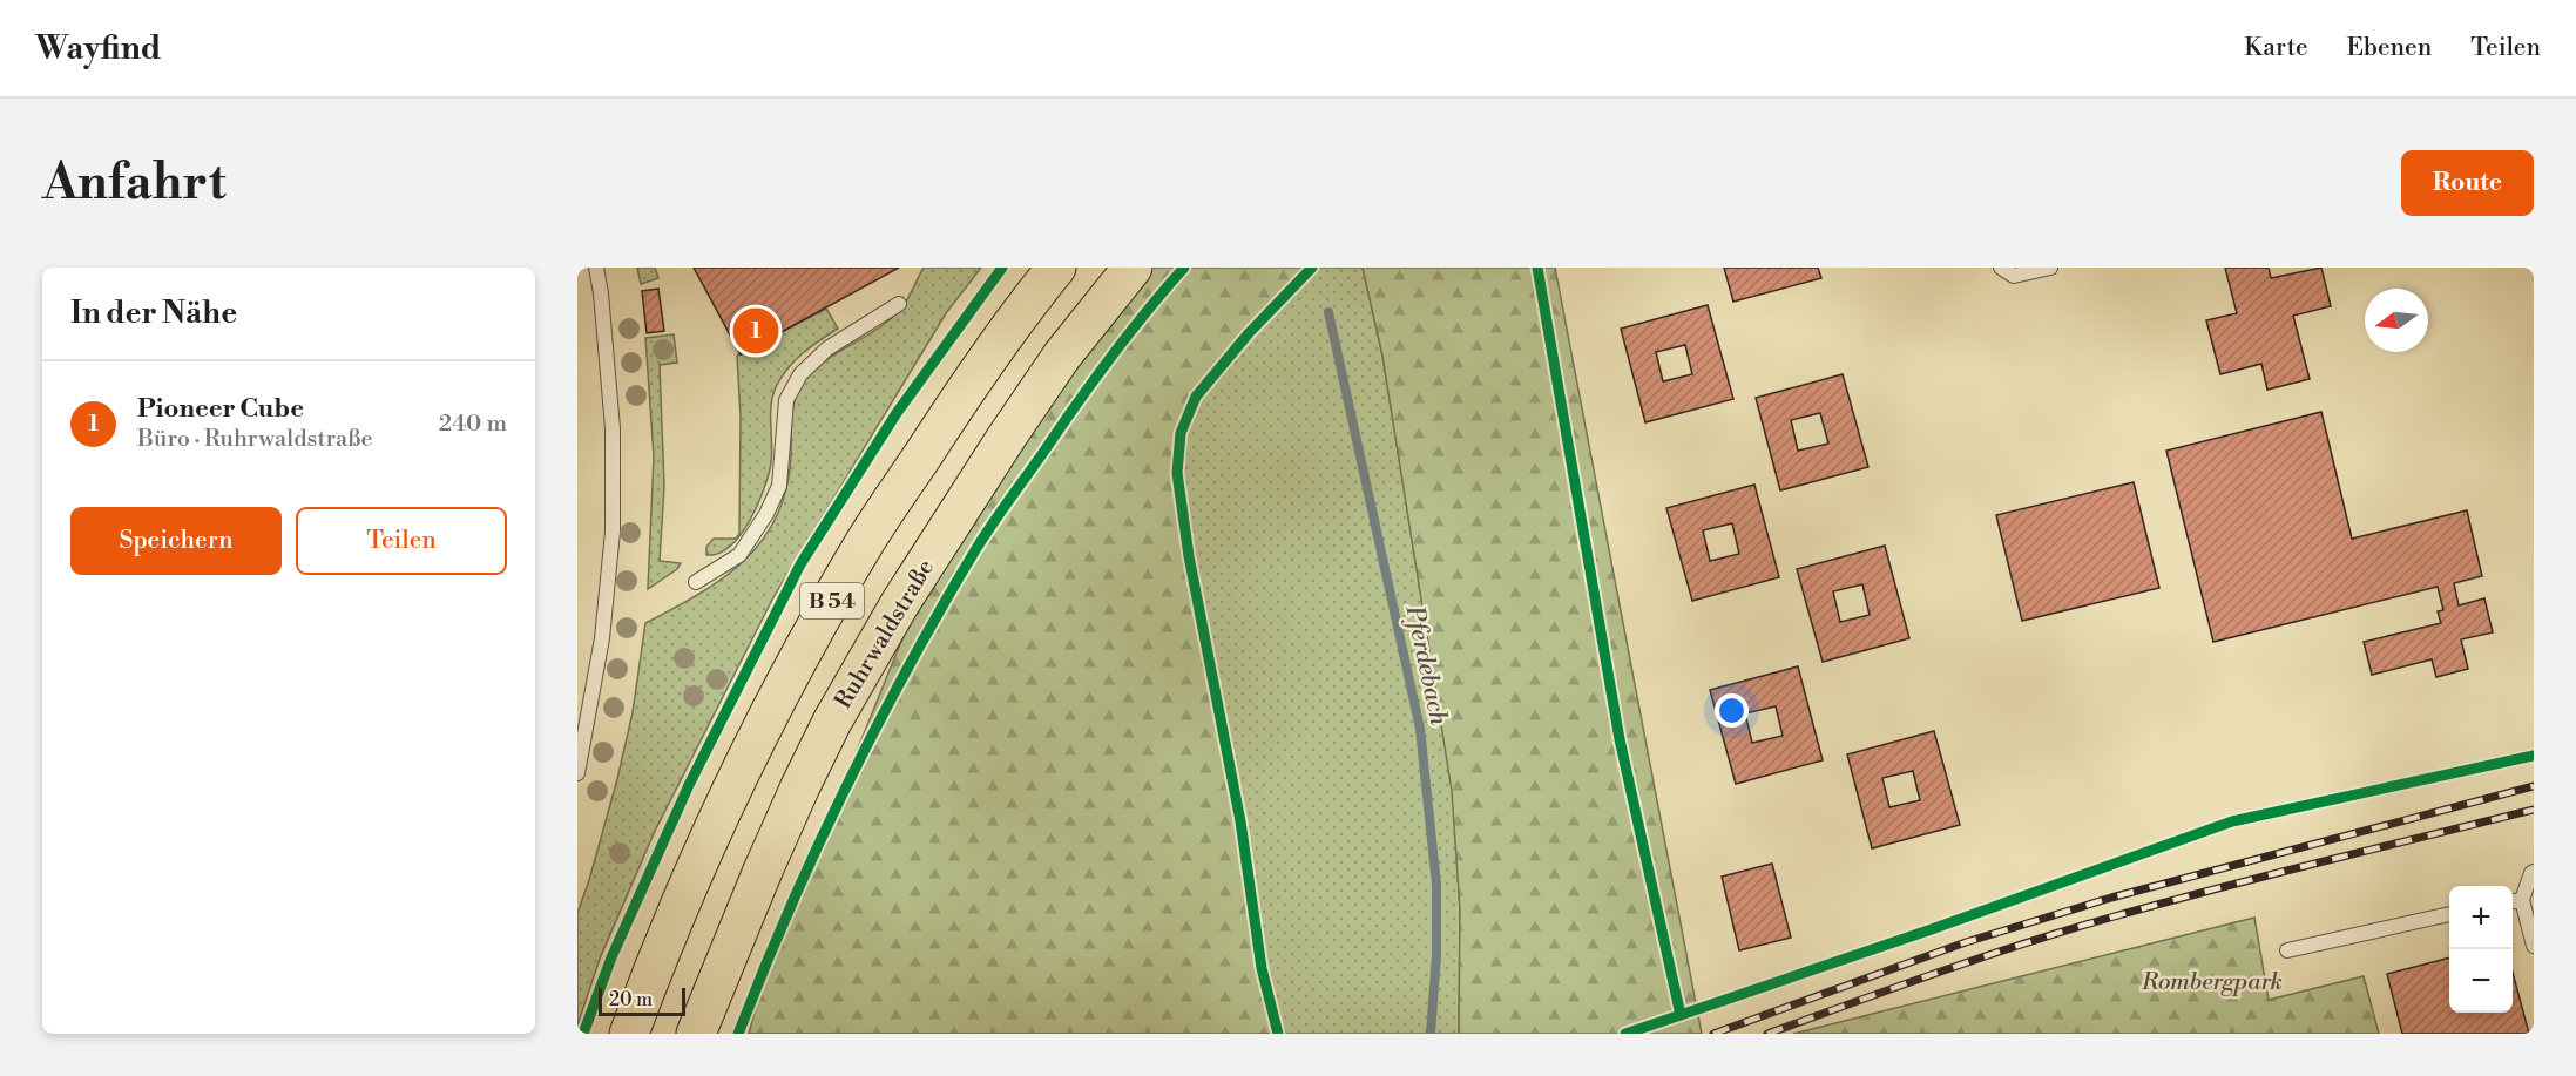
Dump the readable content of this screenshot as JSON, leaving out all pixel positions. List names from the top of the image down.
{
  "streets": {
    "highway": ["B 54", "Ruhrwaldstraße"]
  },
  "water": ["Pferdebach"],
  "parks": ["Rombergpark"],
  "scale_bar": "20 m",
  "north": "left",
  "page": {
    "header": "Wayfind",
    "nav": ["Karte", "Ebenen", "Teilen"],
    "buttons": [
      "Route",
      ["Speichern", "Teilen"]
    ],
    "title": "Anfahrt",
    "heading": "In der Nähe",
    "pins": "1",
    "list": [
      {
        "mark": "1",
        "name": "Pioneer Cube",
        "note": "Büro · Ruhrwaldstraße",
        "value": "240 m"
      }
    ],
    "map_buttons": ["+", "−"],
    "scale": "20 m"
  }
}
